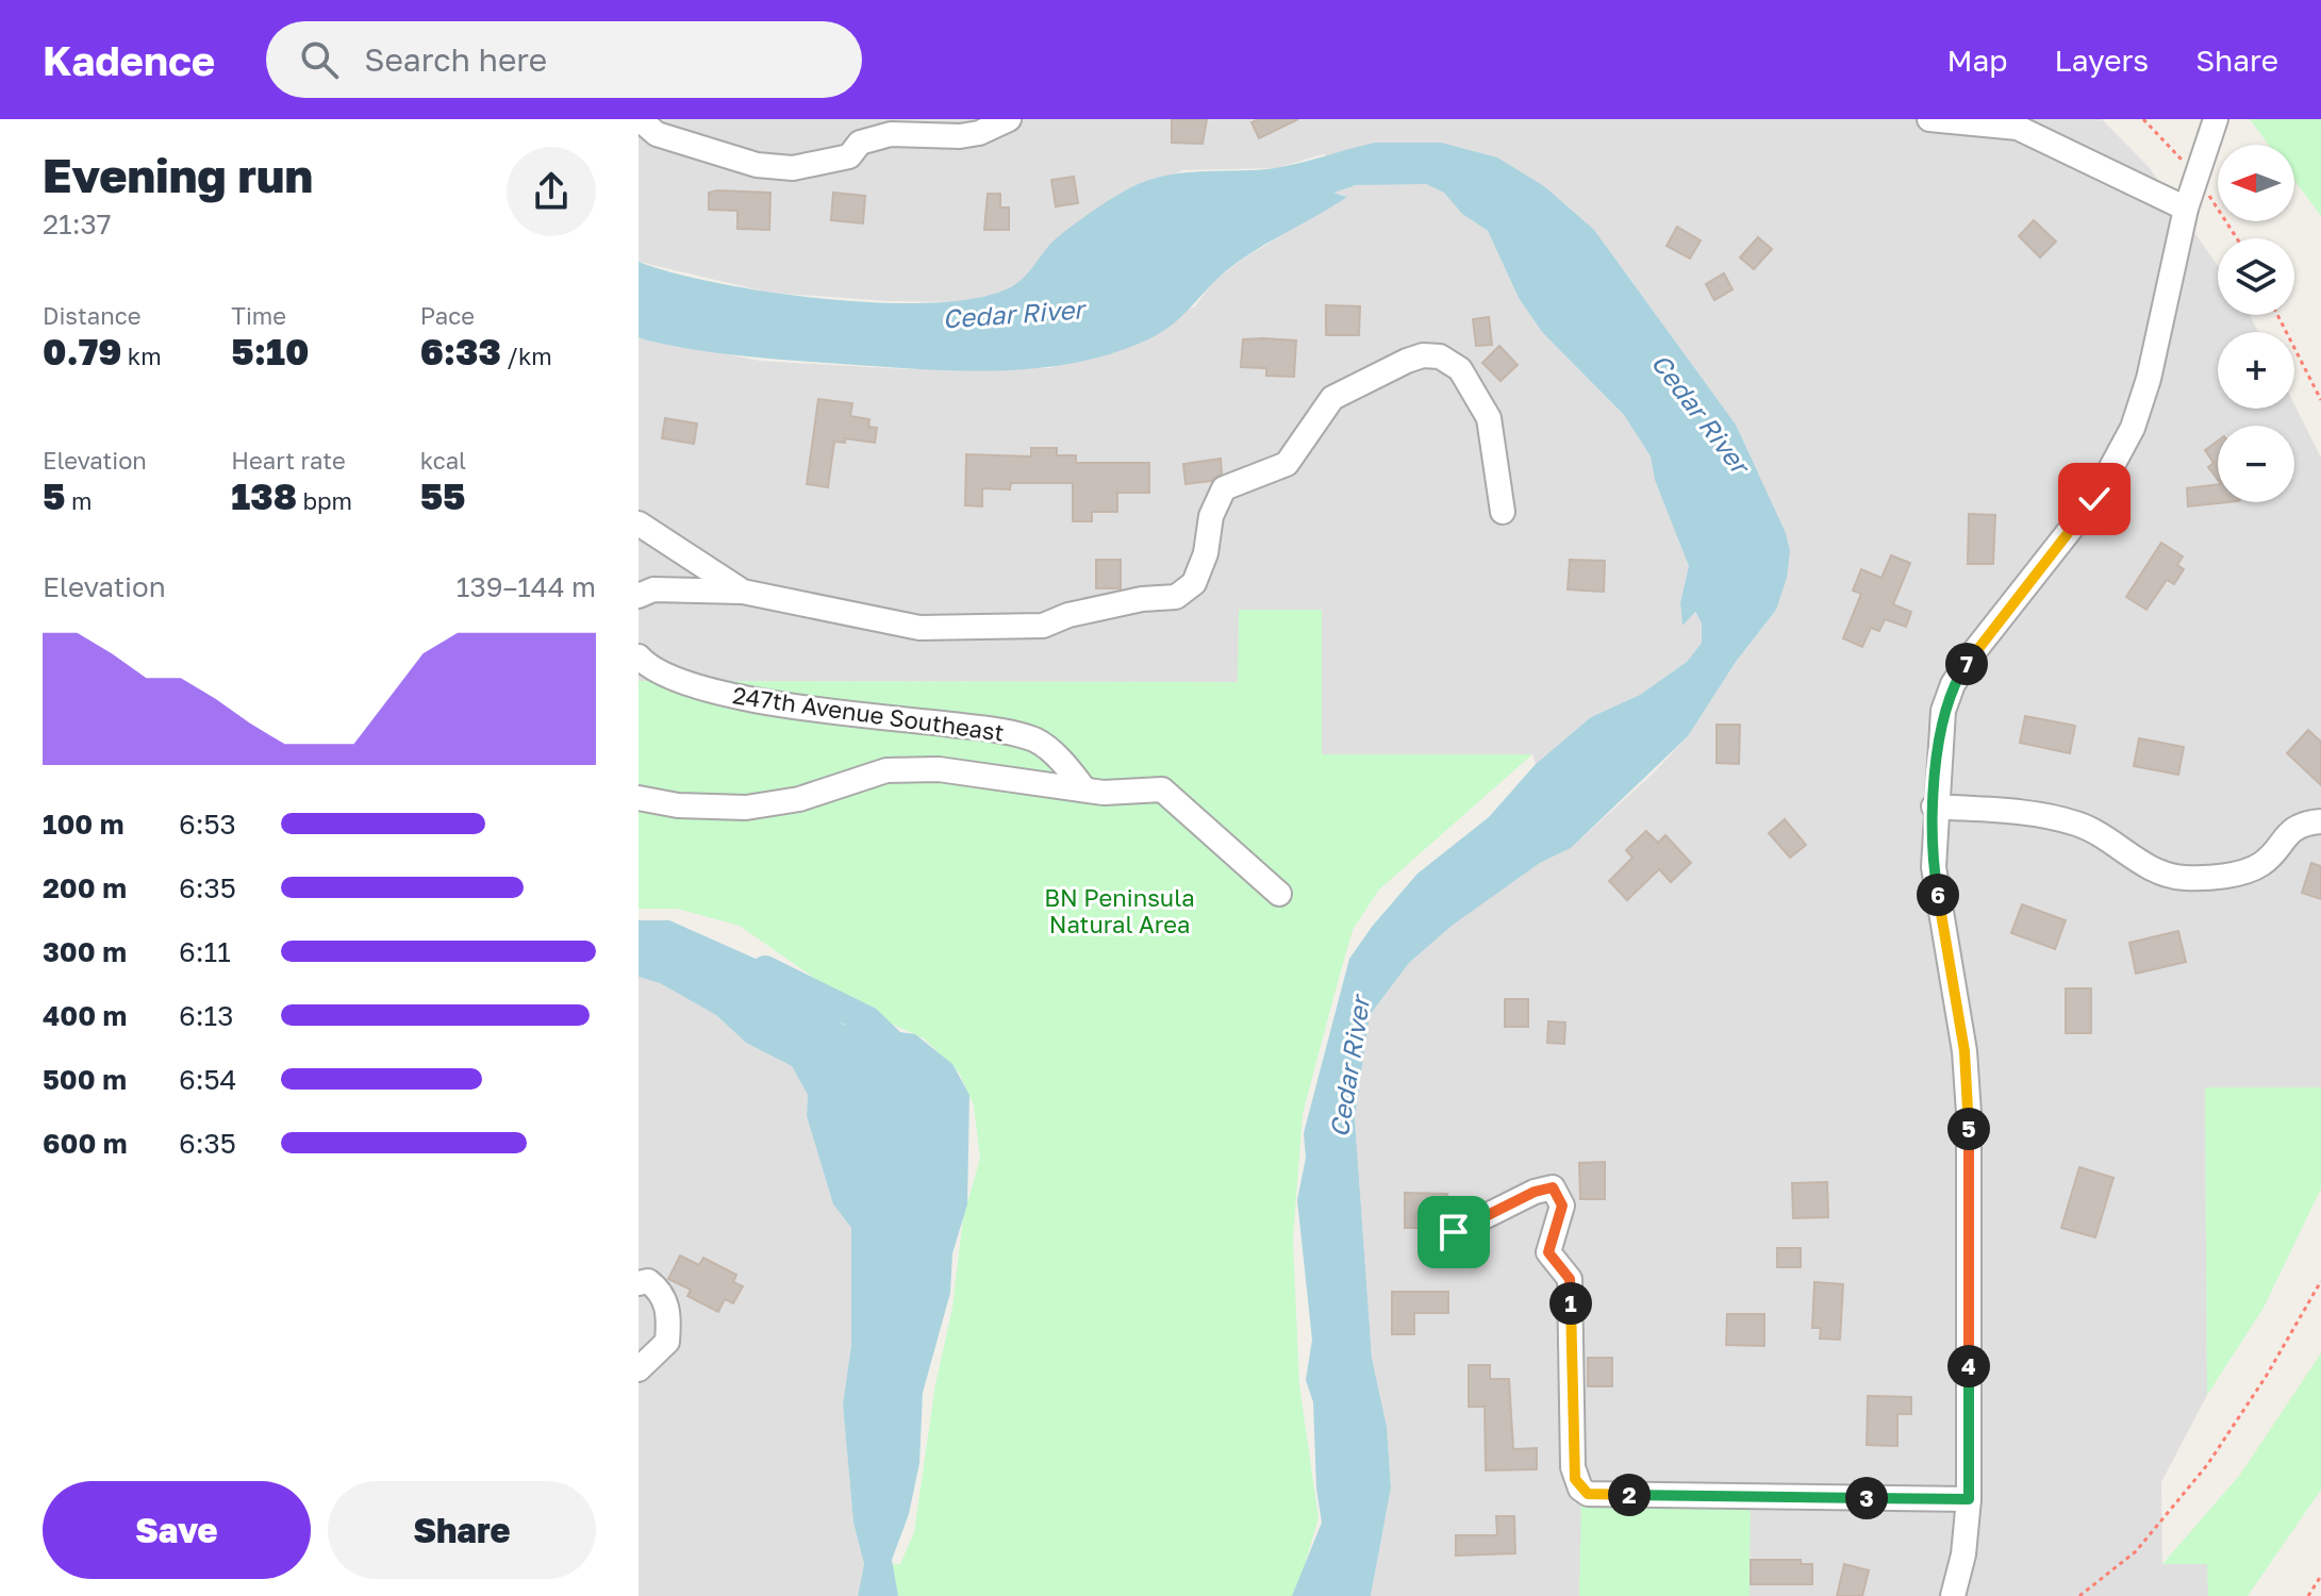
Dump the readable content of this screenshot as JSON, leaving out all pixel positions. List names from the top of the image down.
{
  "streets": {
    "street": ["247th Avenue Southeast"]
  },
  "water": ["Cedar River"],
  "parks": ["BN Peninsula Natural Area"],
  "north": "left",
  "page": {
    "header": "Kadence",
    "search": "Search here",
    "nav": ["Map", "Layers", "Share"],
    "heading": ["Evening run", "21:37"],
    "map_buttons": ["+", "−"],
    "stats": [
      ["Distance", "0.79 km"],
      ["Time", "5:10"],
      ["Pace", "6:33 /km"],
      ["Elevation", "5 m"],
      ["Heart rate", "138 bpm"],
      ["kcal", "55"]
    ],
    "chart": ["Elevation", "139–144 m"],
    "pins": [
      "7",
      "6",
      "5",
      "1",
      "4",
      "2",
      "3"
    ],
    "list": [
      {
        "name": "100 m",
        "note": "6:53"
      },
      {
        "name": "200 m",
        "note": "6:35"
      },
      {
        "name": "300 m",
        "note": "6:11"
      },
      {
        "name": "400 m",
        "note": "6:13"
      },
      {
        "name": "500 m",
        "note": "6:54"
      },
      {
        "name": "600 m",
        "note": "6:35"
      }
    ],
    "buttons": ["Save", "Share"]
  }
}
